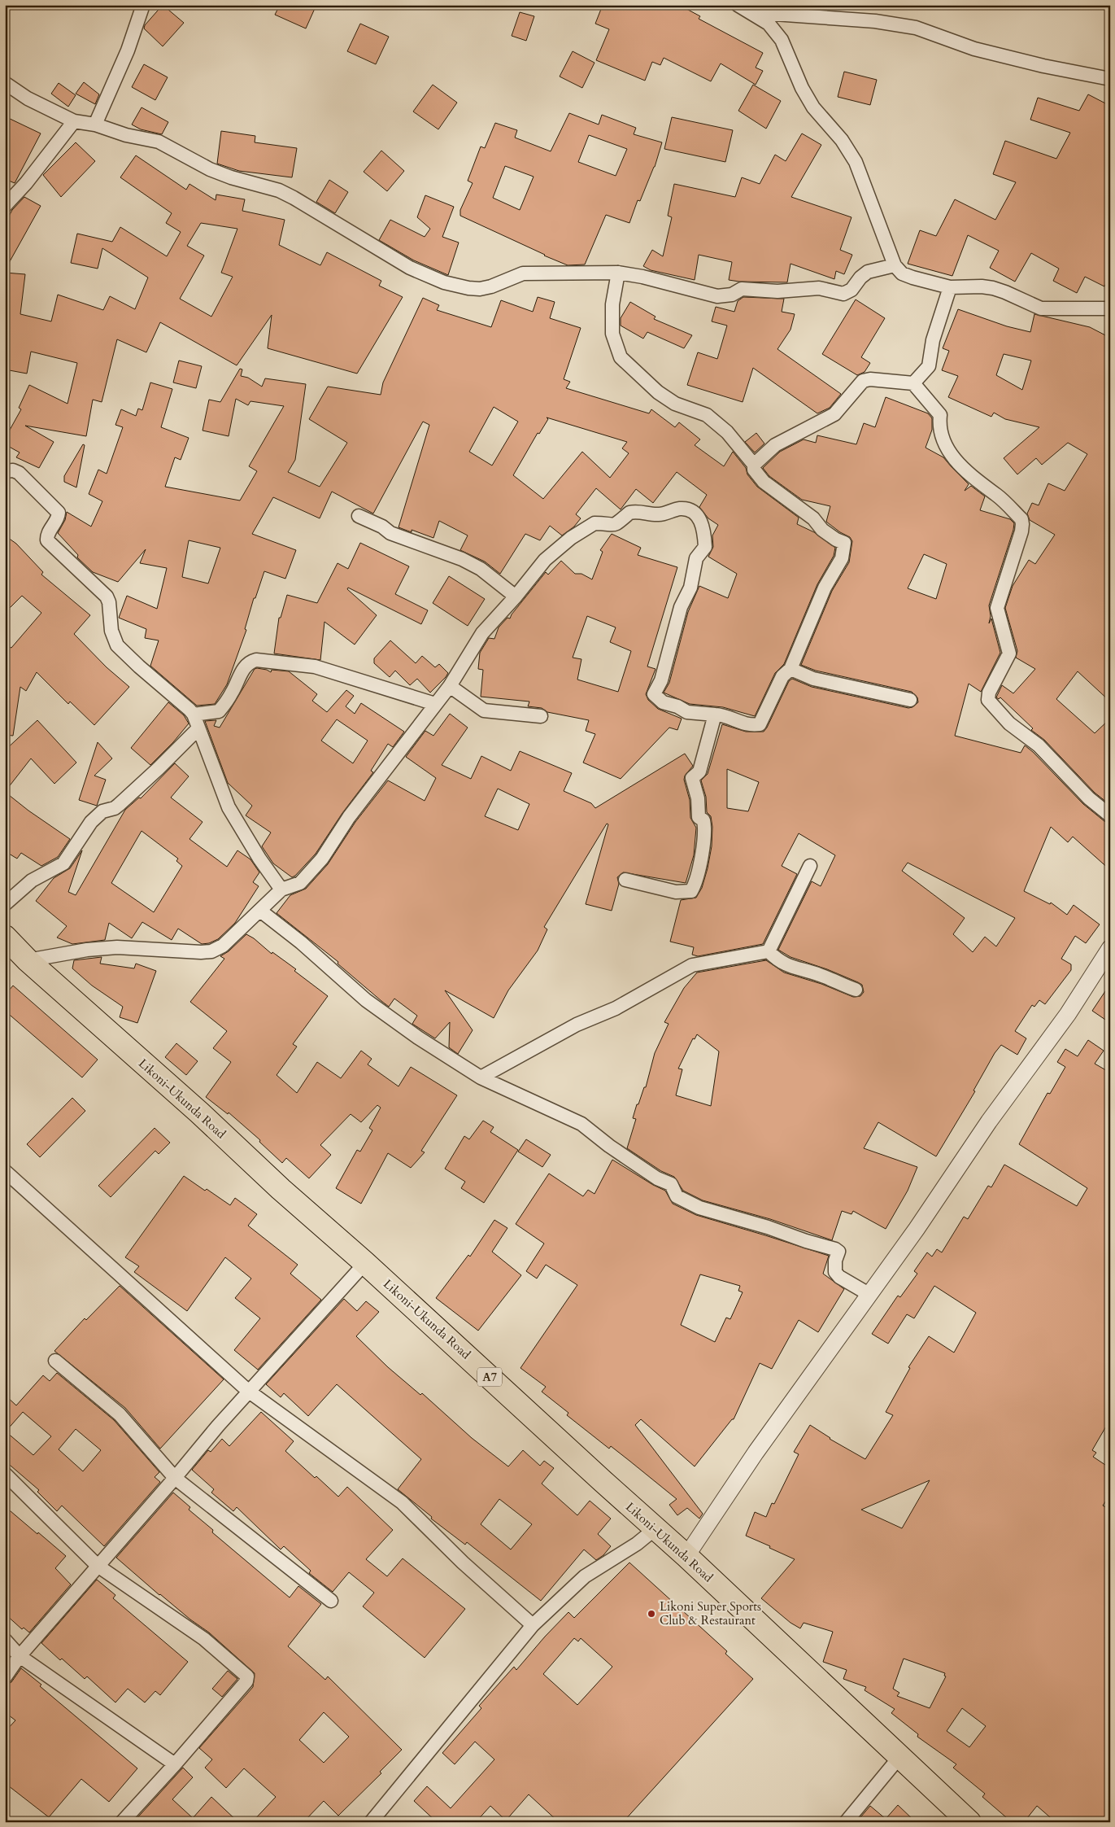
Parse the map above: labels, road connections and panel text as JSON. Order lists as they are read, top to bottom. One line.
{"streets":{"highway":["Likoni-Ukunda Road","A7"]},"places":["Likoni Super Sports Club & Restaurant"]}
